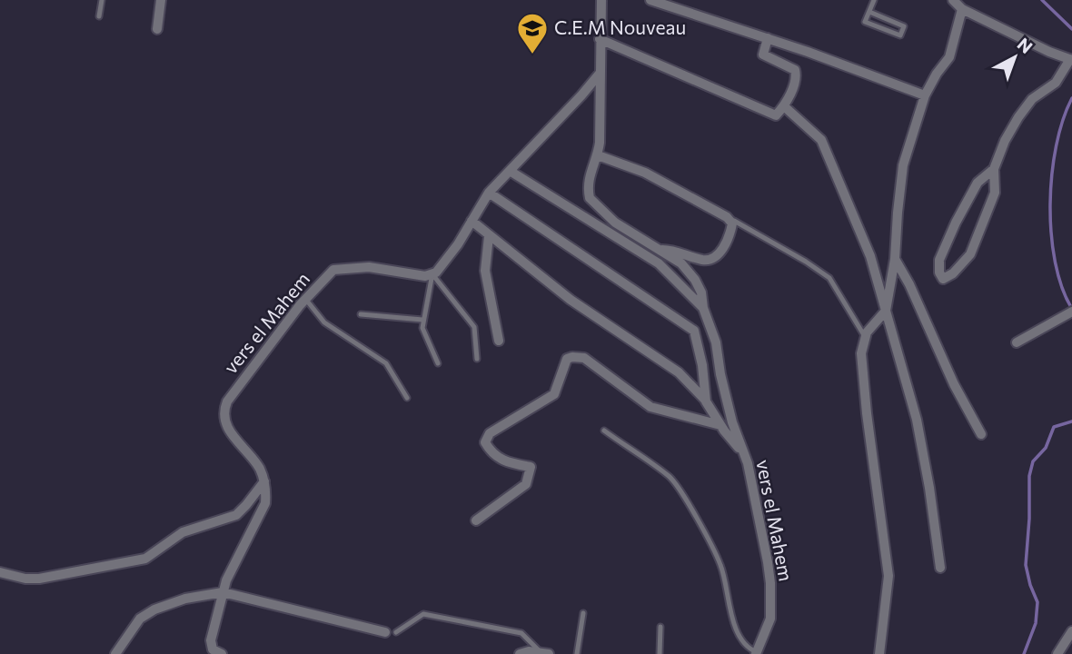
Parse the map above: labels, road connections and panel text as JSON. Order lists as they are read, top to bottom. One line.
{"streets":{"street":["vers el Mahem"]},"places":{"school or university":["C.E.M Nouveau"]},"north":"top right"}
